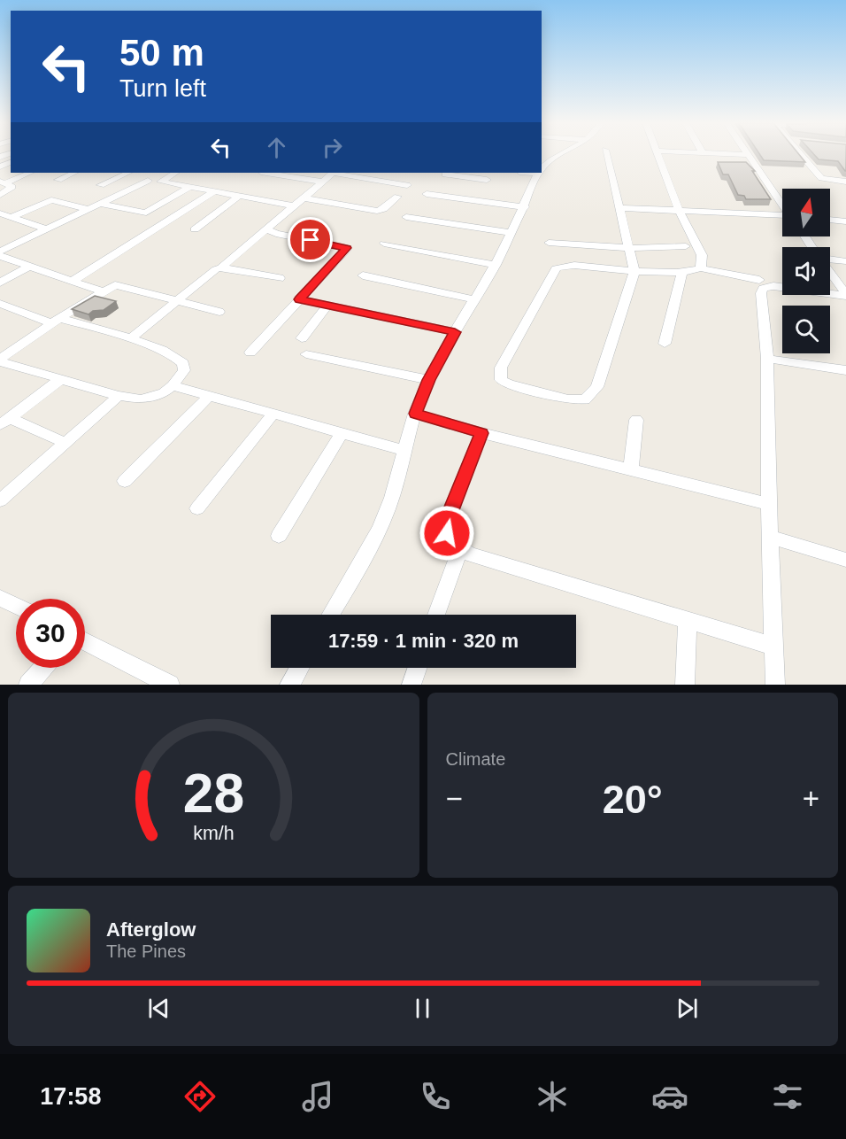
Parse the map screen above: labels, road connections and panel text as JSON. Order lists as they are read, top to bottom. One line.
{"north":"top","page":{"turn":["50 m","Turn left"],"limit":"30","trip":"17:59 · 1 min · 320 m","tile":"Climate","heat":["−","20°","+"],"song":["Afterglow","The Pines"],"tabs":"17:58","gauge":["28","km/h"]}}
